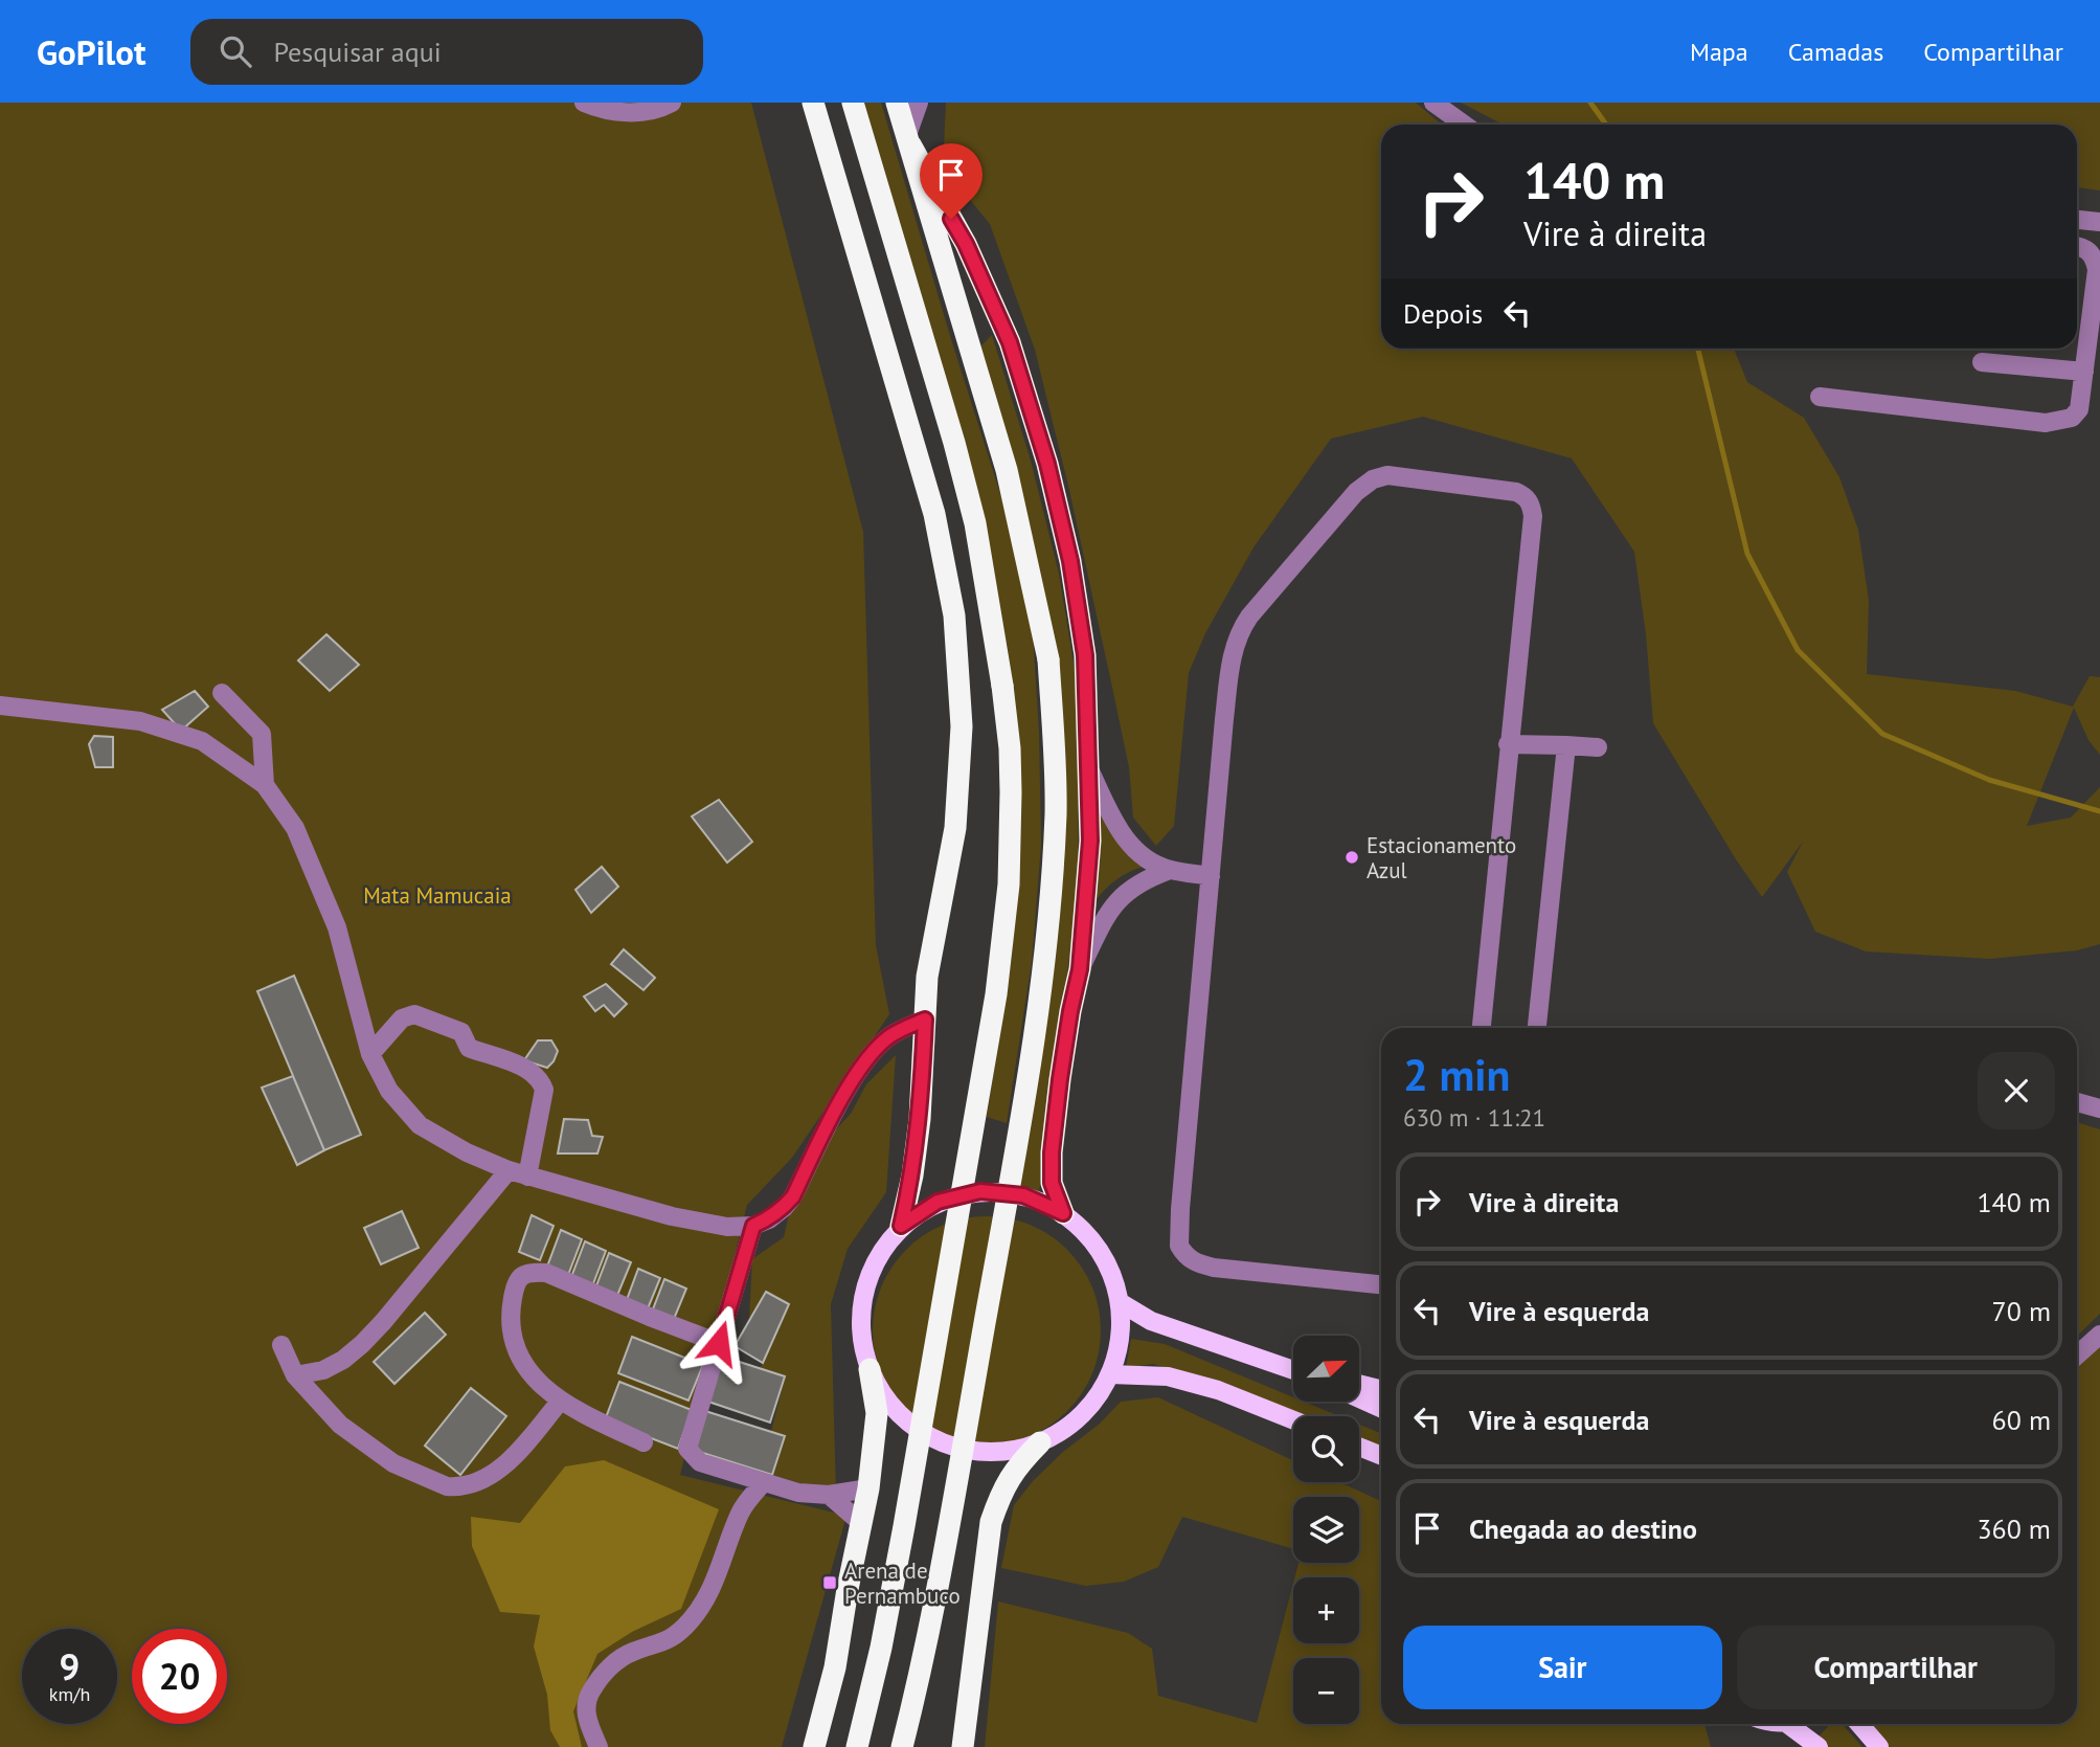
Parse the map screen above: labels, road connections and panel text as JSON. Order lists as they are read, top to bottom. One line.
{"parks":["Mata Mamucaia"],"places":{"other":["Estacionamento Azul"],"transit":["Arena de Pernambuco"]},"north":"top right","page":{"header":"GoPilot","search":"Pesquisar aqui","nav":["Mapa","Camadas","Compartilhar"],"turn":["140 m","Vire à direita"],"then":"Depois","heading":["2 min","630 m · 11:21"],"list":[{"name":"Vire à direita","value":"140 m"},{"name":"Vire à esquerda","value":"70 m"},{"name":"Vire à esquerda","value":"60 m"},{"name":"Chegada ao destino","value":"360 m"}],"map_buttons":["+","−"],"buttons":["Sair","Compartilhar"],"speed":"9 km/h","limit":"20"}}
